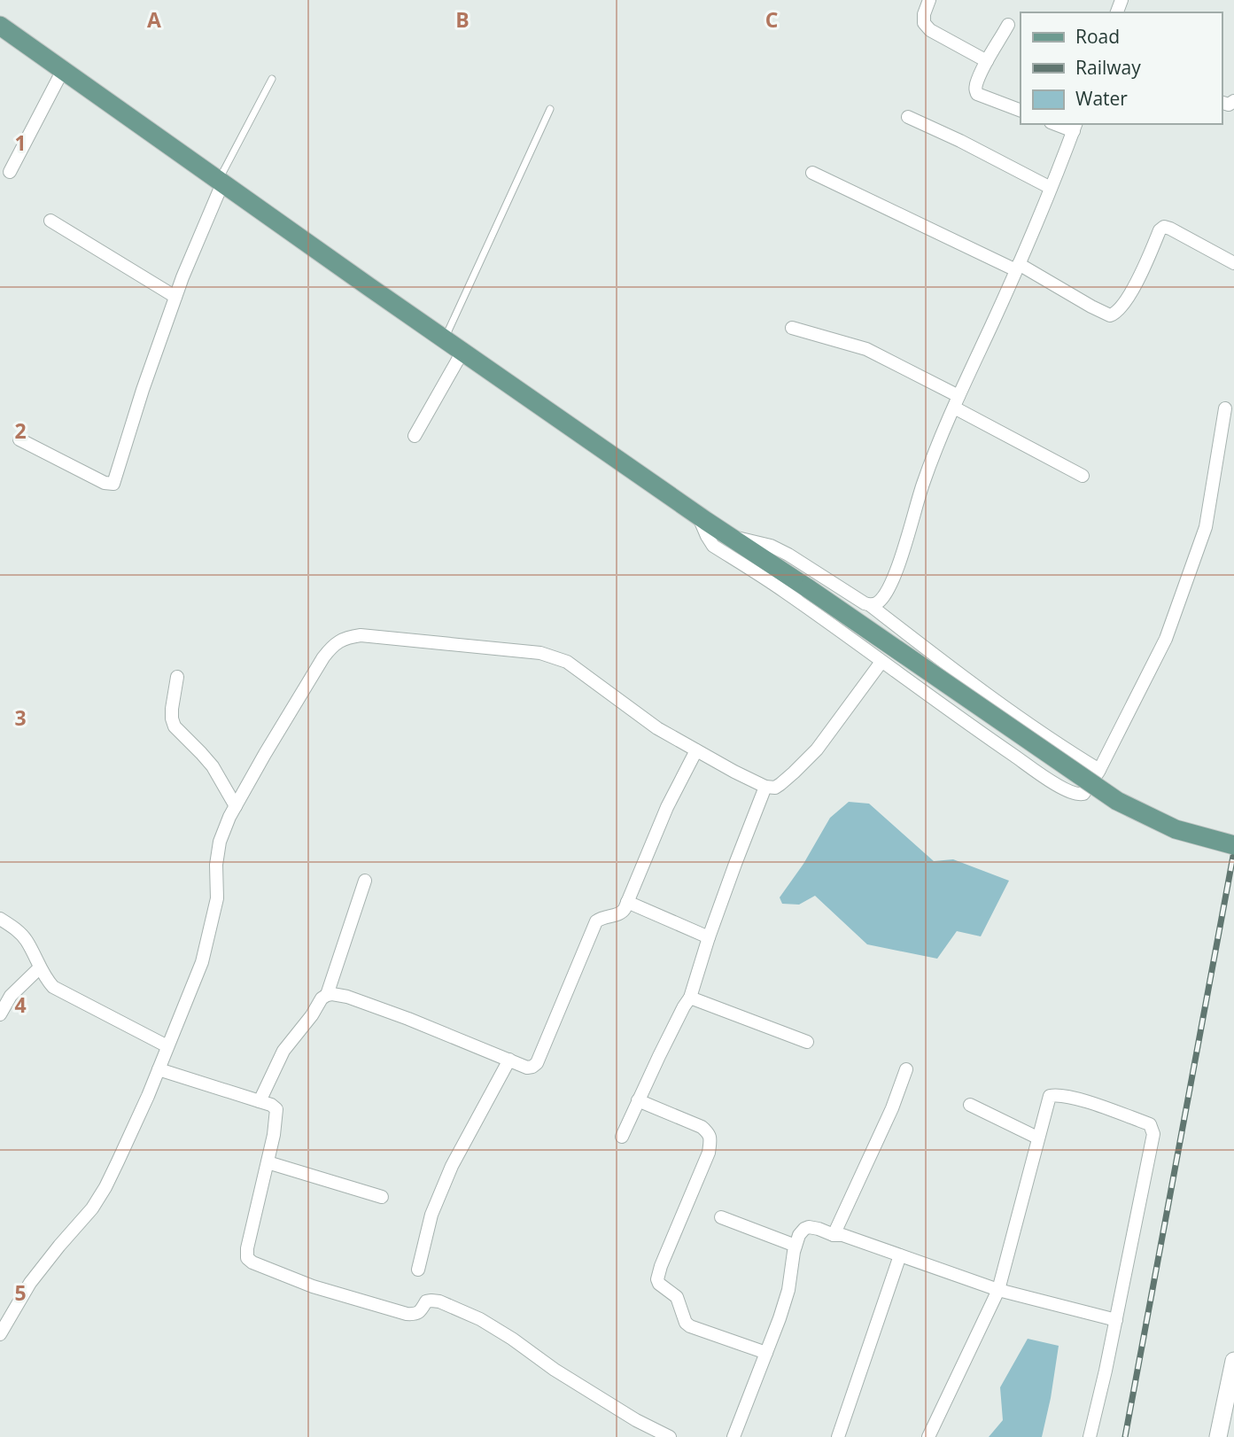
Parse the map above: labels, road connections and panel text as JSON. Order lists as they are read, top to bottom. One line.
{"legend":["Road","Railway","Water"],"grid":{"columns":["A","B","C"],"rows":["1","2","3","4","5"]}}
